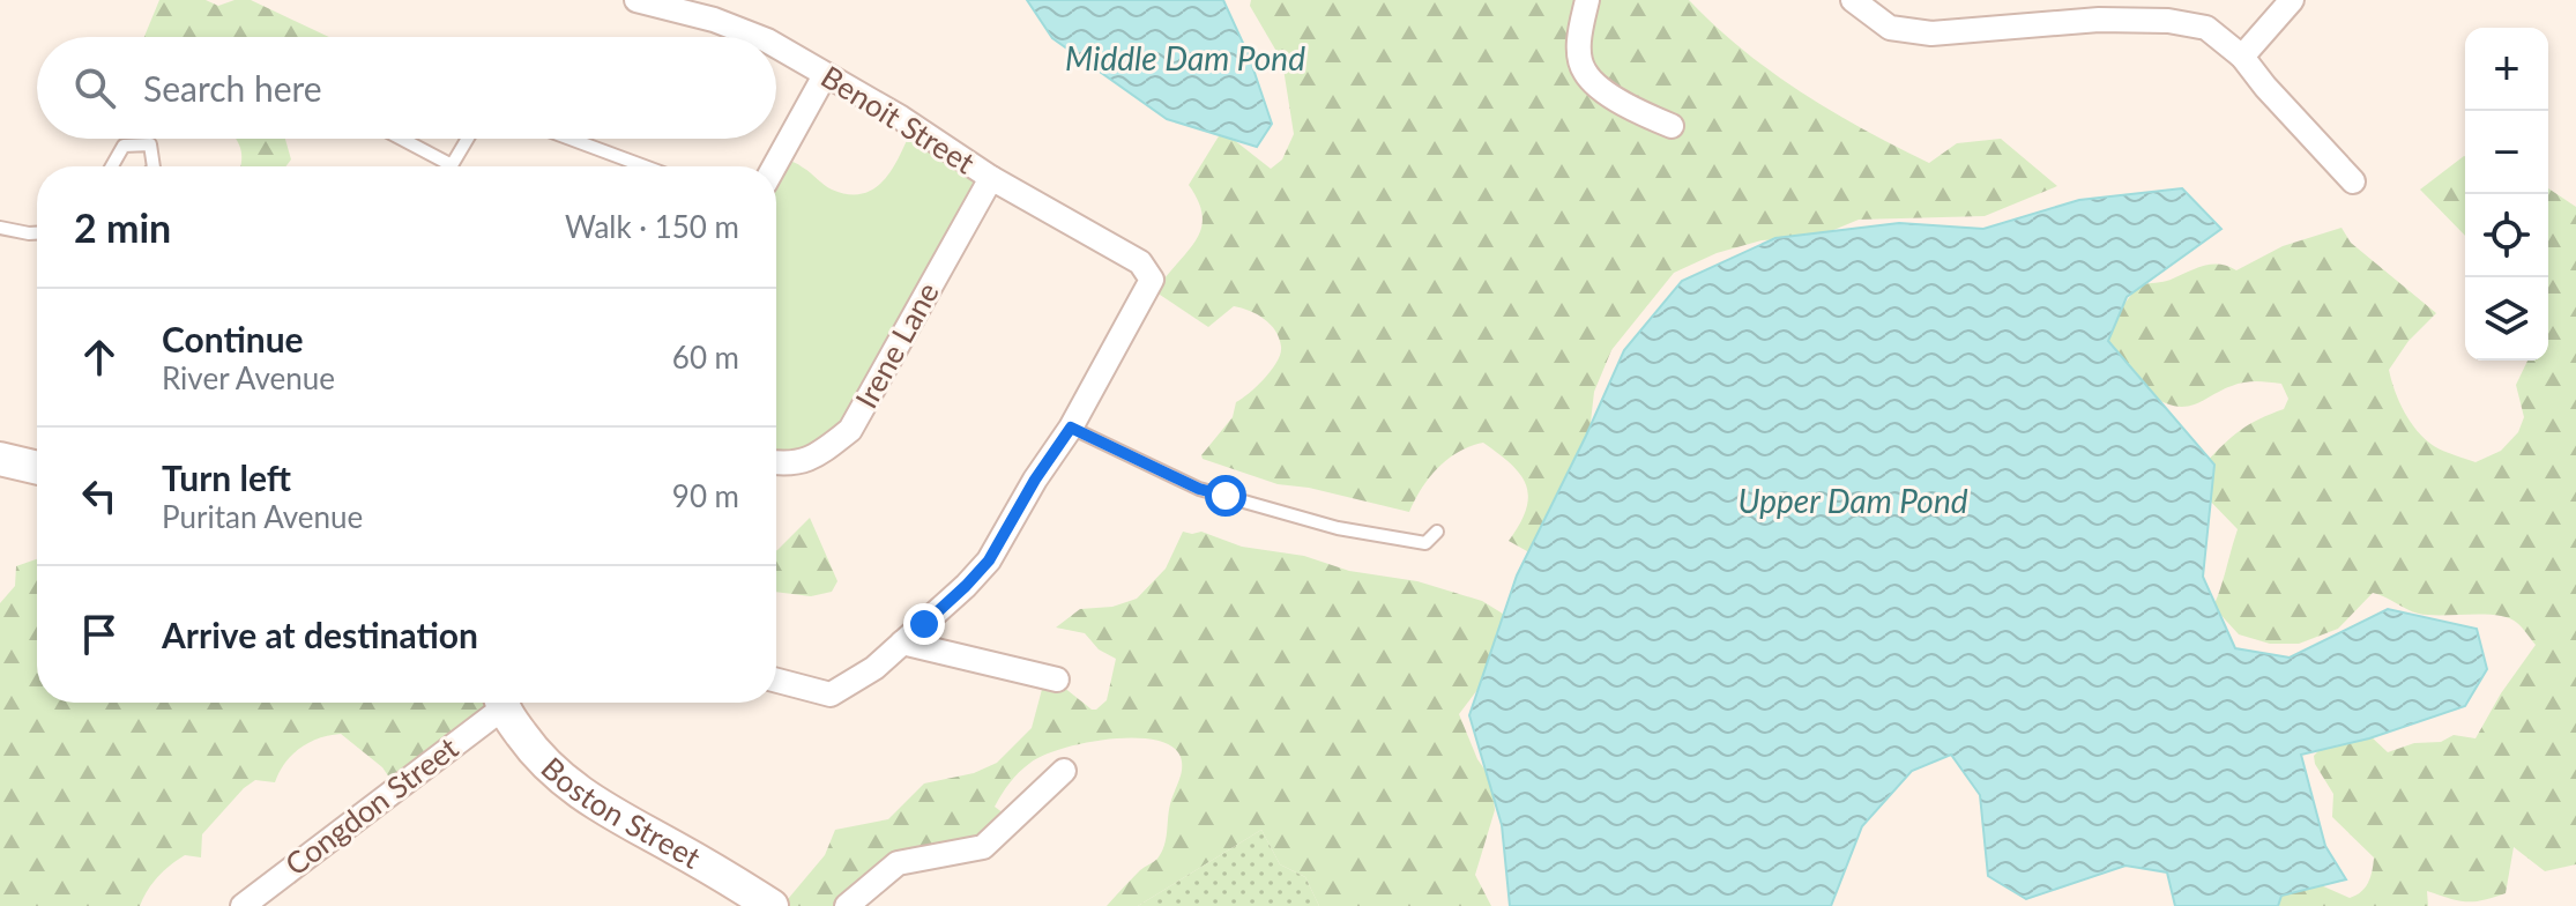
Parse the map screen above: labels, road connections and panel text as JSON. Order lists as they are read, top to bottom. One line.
{"streets":{"street":["Benoit Street","Irene Lane","Congdon Street","Boston Street"]},"crossings":[["Benoit Street","Irene Lane"]],"water":["Middle Dam Pond","Upper Dam Pond"],"page":{"map_buttons":["+","−"],"search":"Search here","heading":["2 min","Walk · 150 m"],"list":[["Continue","River Avenue","60 m"],["Turn left","Puritan Avenue","90 m"],"Arrive at destination"]}}
